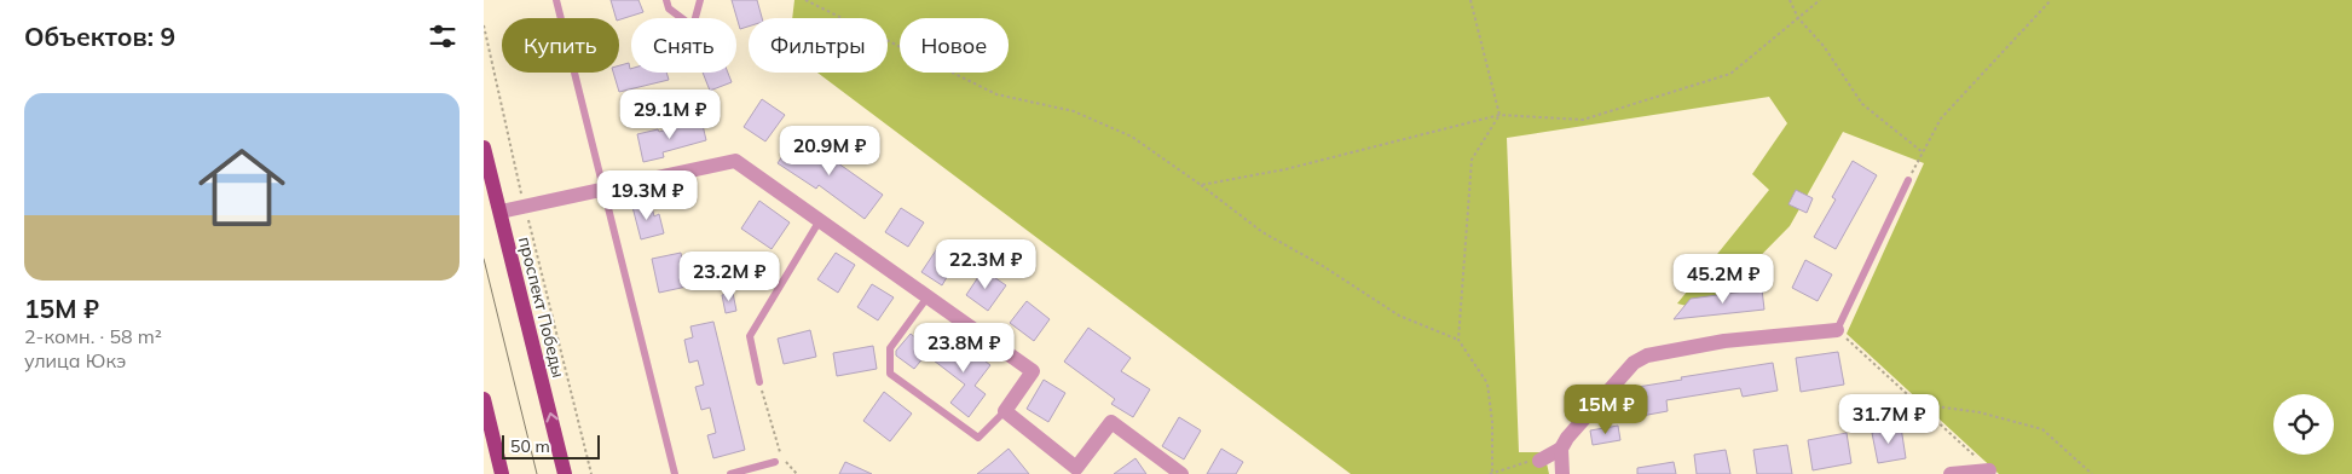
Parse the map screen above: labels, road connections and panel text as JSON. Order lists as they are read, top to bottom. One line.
{"streets":{"main road":["проспект Победы"]},"one_way":["проспект Победы"],"scale_bar":"50 m","page":{"heading":"Объектов: 9","chip":["Купить","Снять","Фильтры","Новое"],"list":[{"name":"15M ₽","note":"2-комн. · 58 m² · улица Юкэ"}],"price":["29.1M ₽","20.9M ₽","19.3M ₽","22.3M ₽","23.2M ₽","45.2M ₽","23.8M ₽","15M ₽","31.7M ₽"],"scale":"50 m"}}
